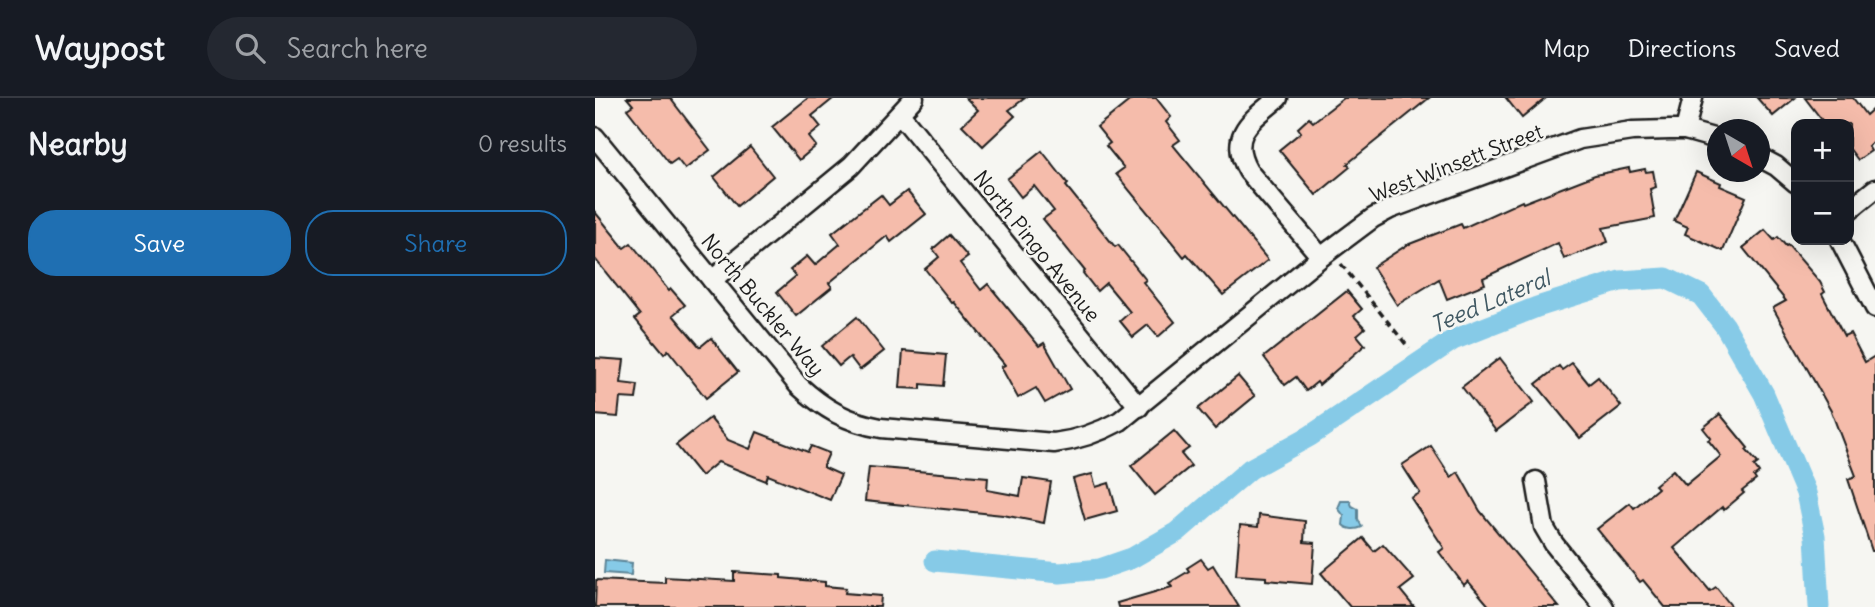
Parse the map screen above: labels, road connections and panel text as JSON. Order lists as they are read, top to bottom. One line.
{"streets":{"street":["West Winsett Street","North Pingo Avenue","North Buckler Way"]},"crossings":[["West Winsett Street","North Pingo Avenue"],["West Winsett Street","North Buckler Way"],["North Pingo Avenue","North Buckler Way"]],"water":["Teed Lateral"],"north":"bottom right","page":{"header":"Waypost","search":"Search here","nav":["Map","Directions","Saved"],"heading":["Nearby","0 results"],"map_buttons":["+","−"],"buttons":["Save","Share"]}}
